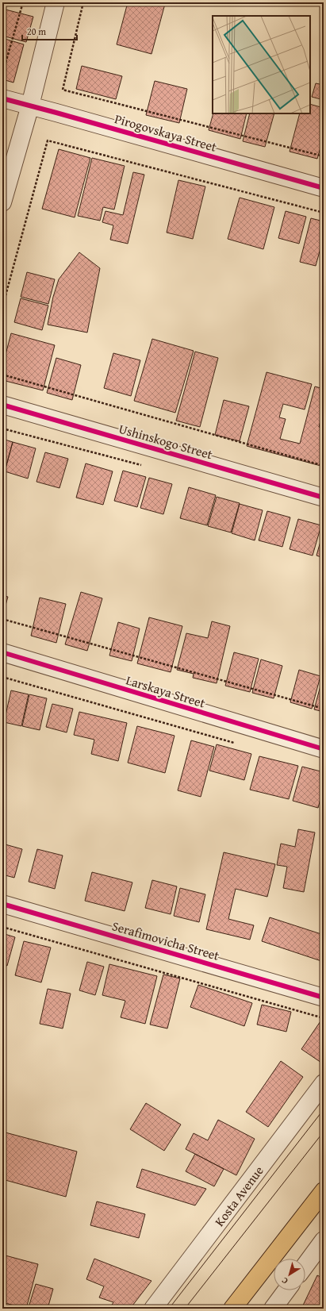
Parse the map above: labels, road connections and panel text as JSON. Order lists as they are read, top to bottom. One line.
{"streets":{"street":["Pirogovskaya Street","Ushinskogo Street","Larskaya Street","Serafimovicha Street","Kosta Avenue"]},"scale_bar":"20 m","north":"bottom left"}
